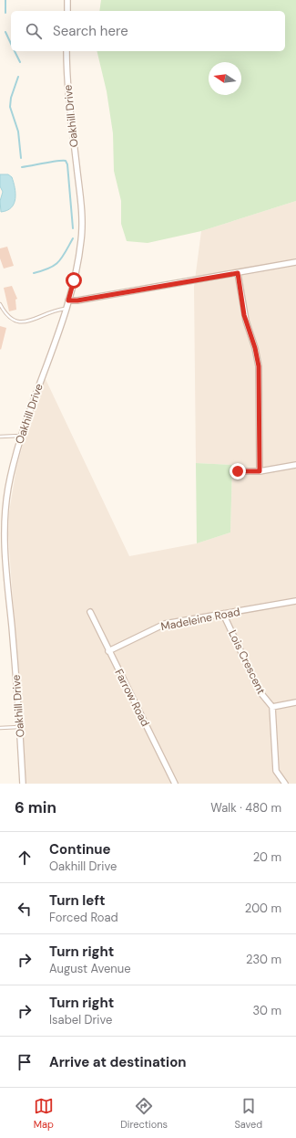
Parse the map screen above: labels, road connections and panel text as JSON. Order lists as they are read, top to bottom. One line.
{"streets":{"street":["Oakhill Drive","Madeleine Road","Lois Crescent","Farrow Road"]},"crossings":[["Madeleine Road","Lois Crescent"],["Madeleine Road","Farrow Road"]],"north":"left","page":{"search":"Search here","heading":["6 min","Walk · 480 m"],"list":[["Continue","Oakhill Drive","20 m"],["Turn left","Forced Road","200 m"],["Turn right","August Avenue","230 m"],["Turn right","Isabel Drive","30 m"],"Arrive at destination"],"nav":["Map","Directions","Saved"]}}
